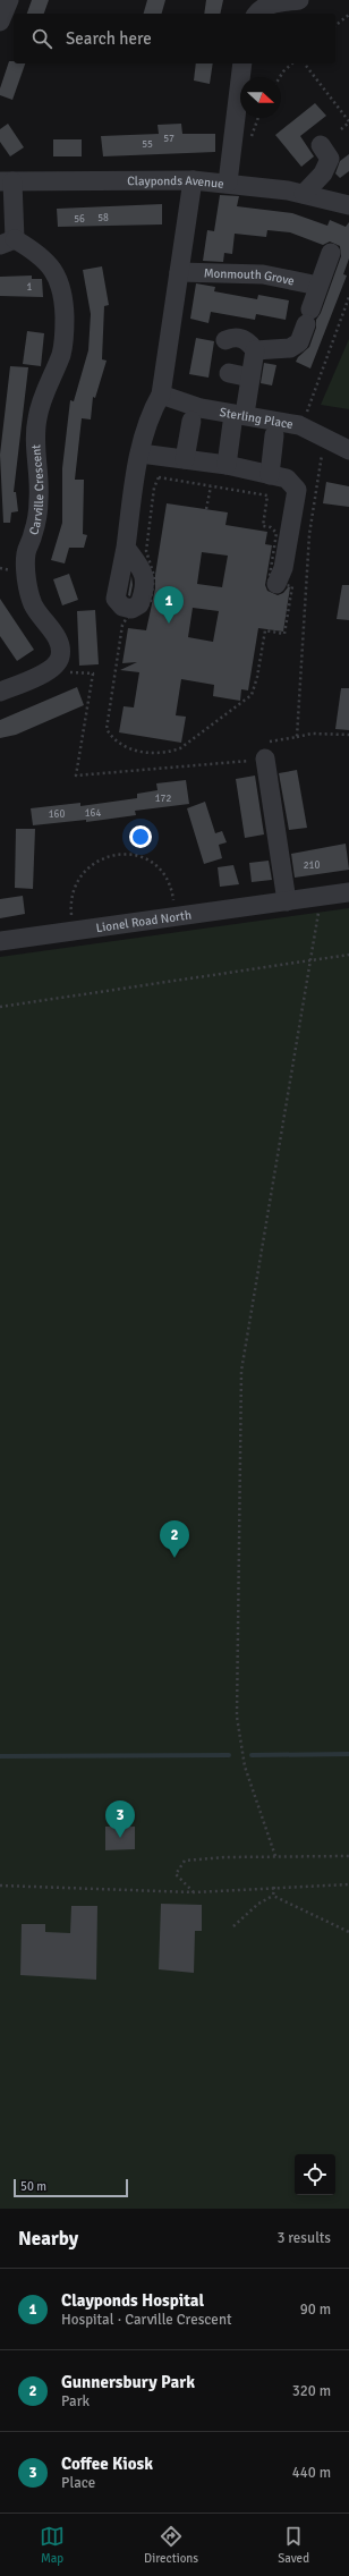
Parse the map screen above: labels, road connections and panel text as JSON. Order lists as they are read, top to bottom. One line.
{"streets":{"street":["Clayponds Avenue","Monmouth Grove","Sterling Place","Carville Crescent","Lionel Road North"]},"house_numbers":["57","55","58","56","1","172","164","160","210"],"scale_bar":"50 m","north":"right","page":{"search":"Search here","pins":["1","2","3"],"scale":"50 m","heading":["Nearby","3 results"],"list":[{"mark":"1","name":"Clayponds Hospital","note":"Hospital · Carville Crescent","value":"90 m"},{"mark":"2","name":"Gunnersbury Park","note":"Park","value":"320 m"},{"mark":"3","name":"Coffee Kiosk","note":"Place","value":"440 m"}],"nav":["Map","Directions","Saved"]}}
